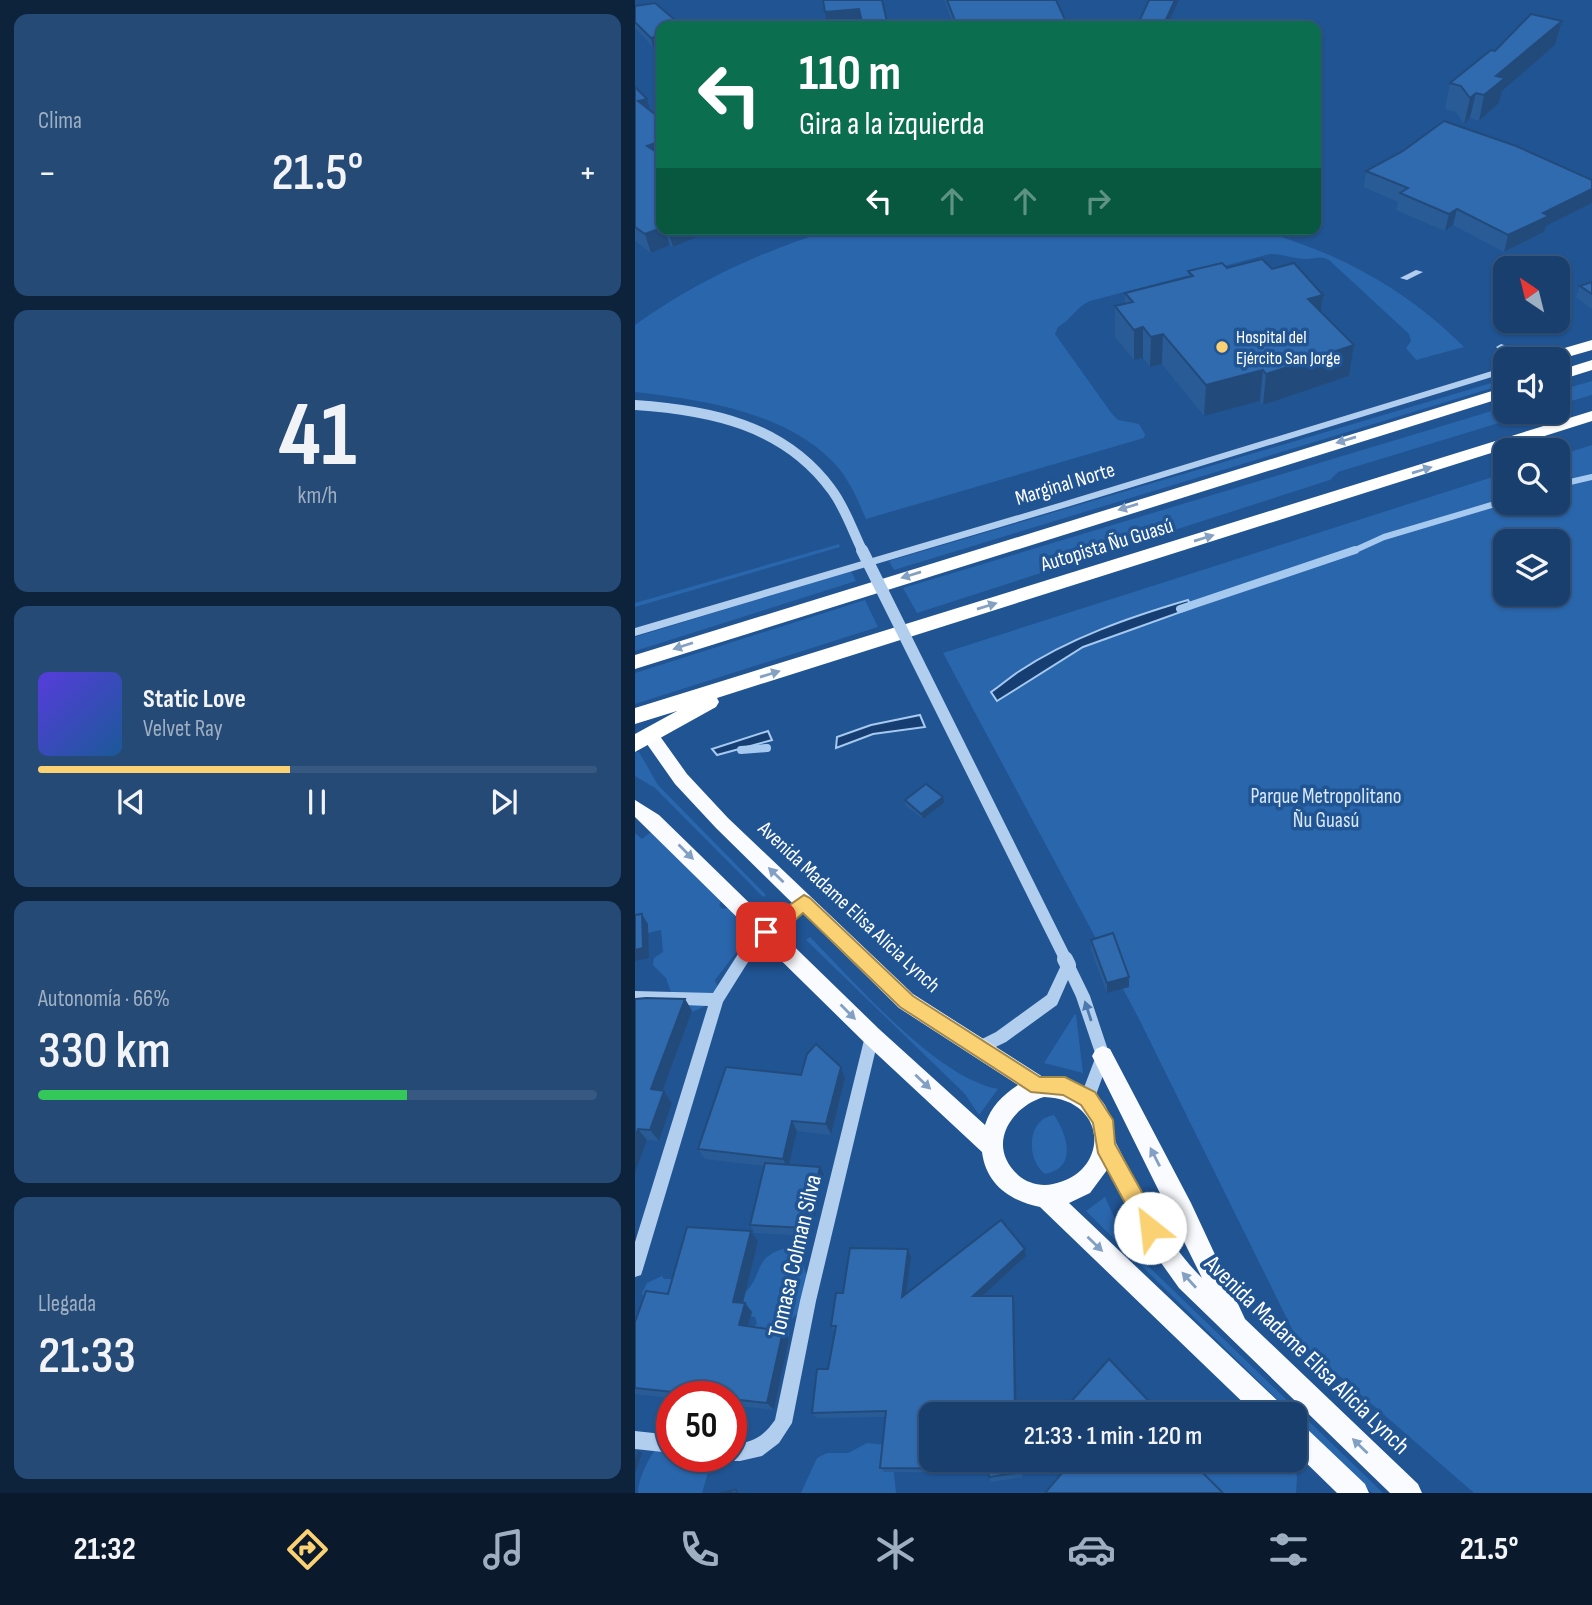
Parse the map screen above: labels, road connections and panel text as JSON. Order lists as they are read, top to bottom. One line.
{"streets":{"highway":["Autopista Ñu Guasú"],"main road":["Avenida Madame Elisa Alicia Lynch"],"street":["Marginal Norte","Tomasa Colman Silva"]},"parks":["Parque Metropolitano Ñu Guasú"],"places":["Hospital del Ejército San Jorge"],"north":"top left","page":{"tile":["Clima",["41","km/h"],["Autonomía · 66%","330 km"],["Llegada","21:33"]],"turn":["110 m","Gira a la izquierda"],"heat":["−","21.5°","+"],"song":["Static Love","Velvet Ray"],"limit":"50","trip":"21:33 · 1 min · 120 m","tabs":["21:32","21.5°"]}}
